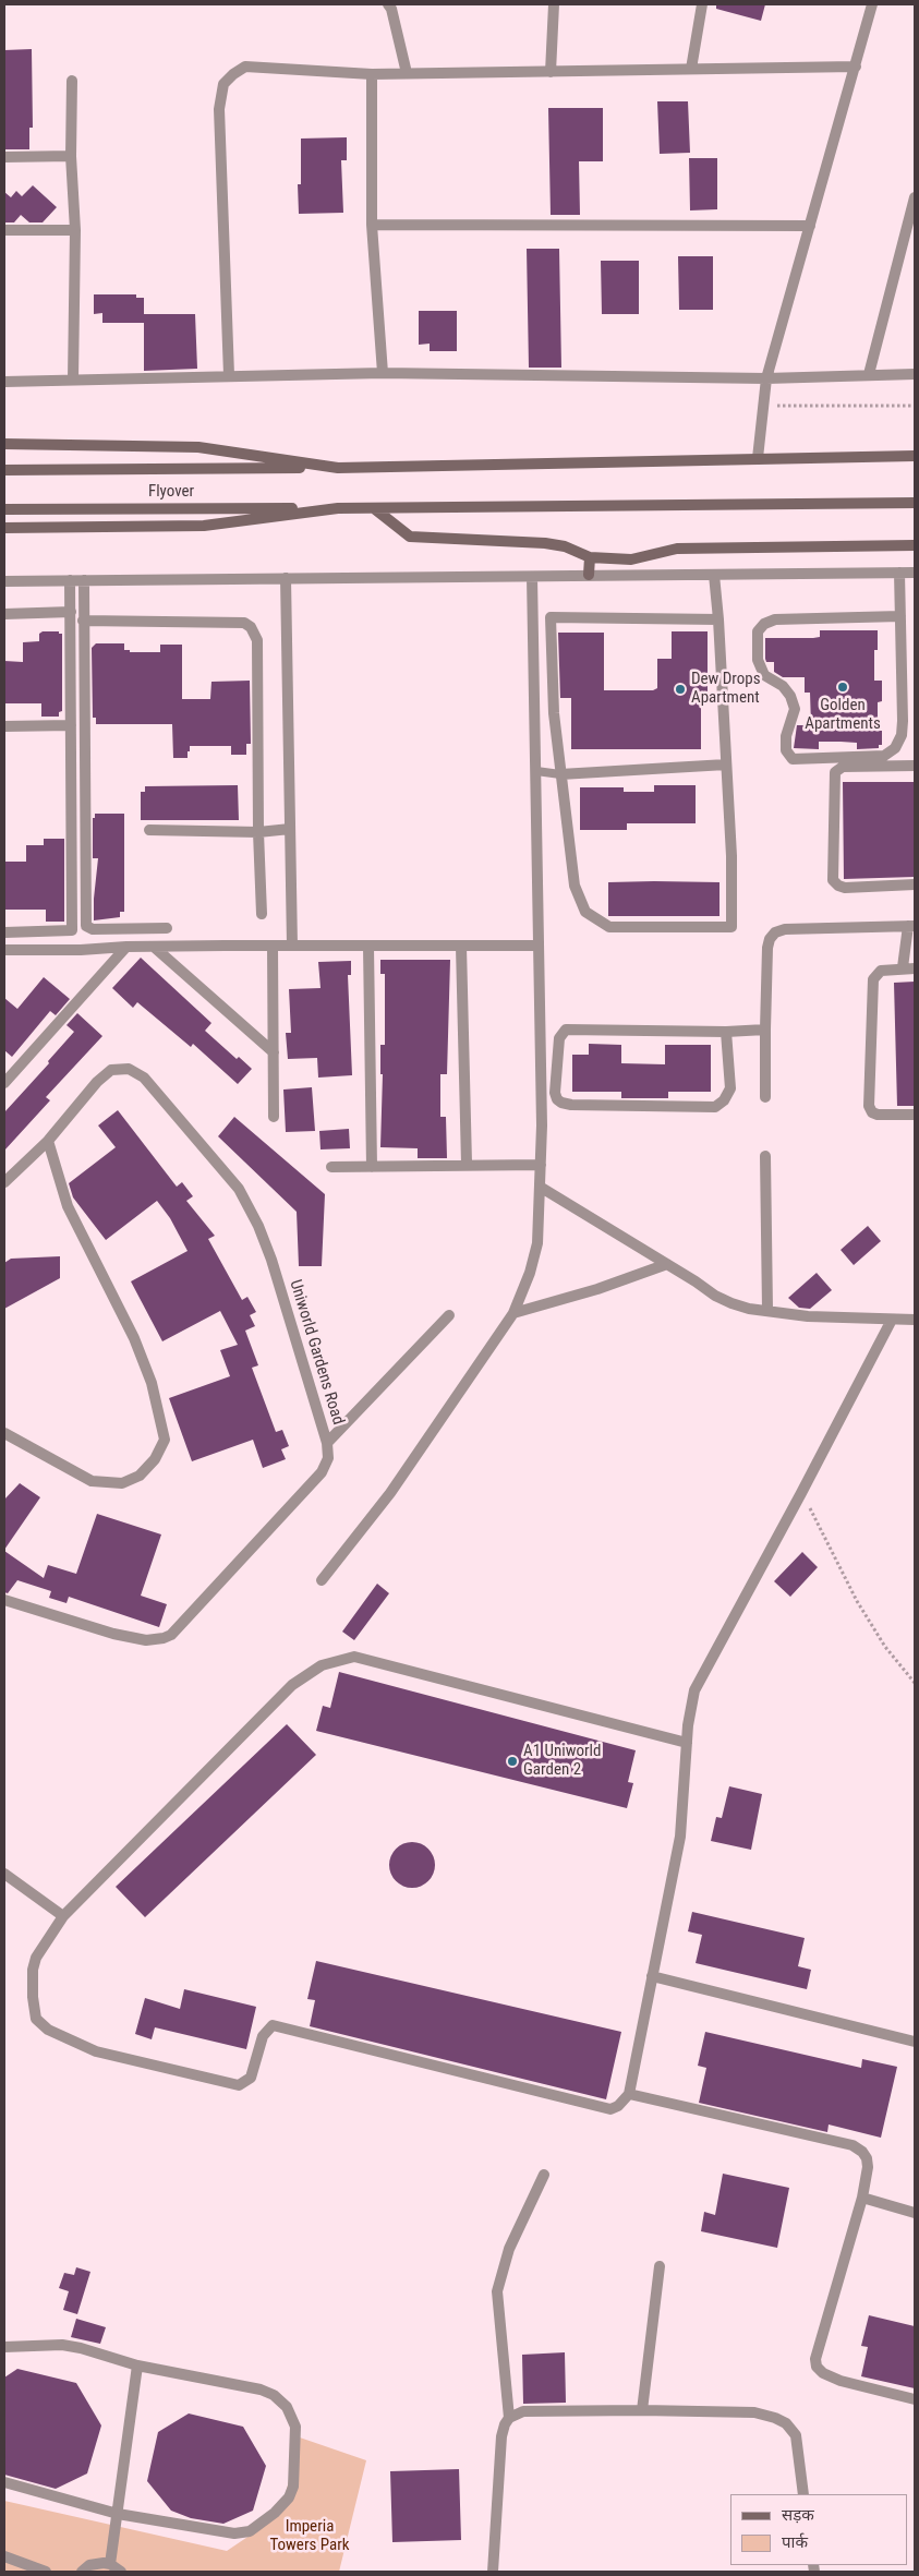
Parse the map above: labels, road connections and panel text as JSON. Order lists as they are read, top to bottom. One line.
{"streets":{"main road":["Flyover"],"street":["Uniworld Gardens Road"]},"parks":["Imperia Towers Park"],"places":["Golden Apartments","Dew Drops Apartment","A1 Uniworld Garden 2"],"legend":["सड़क","पार्क"]}
